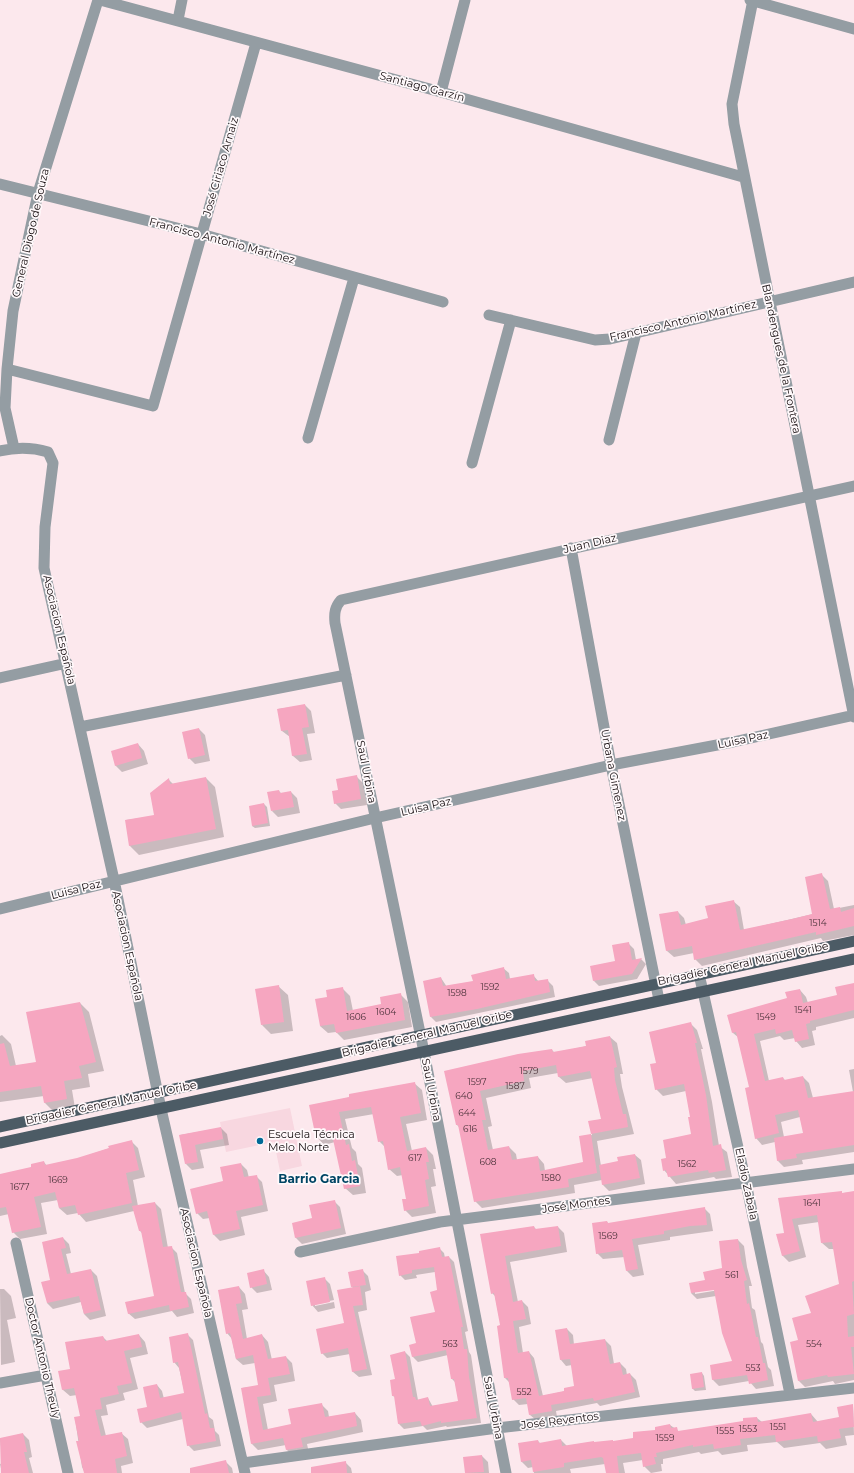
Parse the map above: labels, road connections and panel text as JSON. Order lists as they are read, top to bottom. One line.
{"streets":{"main road":["Brigadier General Manuel Oribe"],"street":["Santiago Garzín","José Ciriaco Arnaiz","General Diogo de Souza","Francisco Antonio Martínez","Blandengues de la Frontera","Juan Diaz","Asociacion Española","Luisa Paz","Saul Urbina","Urbana Gimenez","Eladio Zabala","José Montes","Doctor Antonio Theuly","José Reventos"]},"crossings":[["Santiago Garzín","José Ciriaco Arnaiz"],["Santiago Garzín","General Diogo de Souza"],["Santiago Garzín","Blandengues de la Frontera"],["José Ciriaco Arnaiz","General Diogo de Souza"],["José Ciriaco Arnaiz","Francisco Antonio Martínez"],["General Diogo de Souza","Francisco Antonio Martínez"],["General Diogo de Souza","Asociacion Española"],["Francisco Antonio Martínez","Blandengues de la Frontera"],["Blandengues de la Frontera","Juan Diaz"],["Blandengues de la Frontera","Luisa Paz"],["Juan Diaz","Saul Urbina"],["Juan Diaz","Urbana Gimenez"],["Asociacion Española","Luisa Paz"],["Asociacion Española","Brigadier General Manuel Oribe"],["Asociacion Española","José Reventos"],["Luisa Paz","Saul Urbina"],["Luisa Paz","Urbana Gimenez"],["Saul Urbina","Brigadier General Manuel Oribe"],["Saul Urbina","José Montes"],["Saul Urbina","José Reventos"],["Urbana Gimenez","Brigadier General Manuel Oribe"],["Brigadier General Manuel Oribe","Eladio Zabala"],["Eladio Zabala","José Montes"],["Eladio Zabala","José Reventos"]],"districts":["Barrio Garcia"],"places":["Escuela Técnica Melo Norte"],"house_numbers":["1514","1592","1598","1541","1604","1606","1549","1579","1597","1587","640","644","616","617","608","1562","1580","1669","1677","1641","1569","561","563","554","553","552","1551","1553","1555","1559"]}
